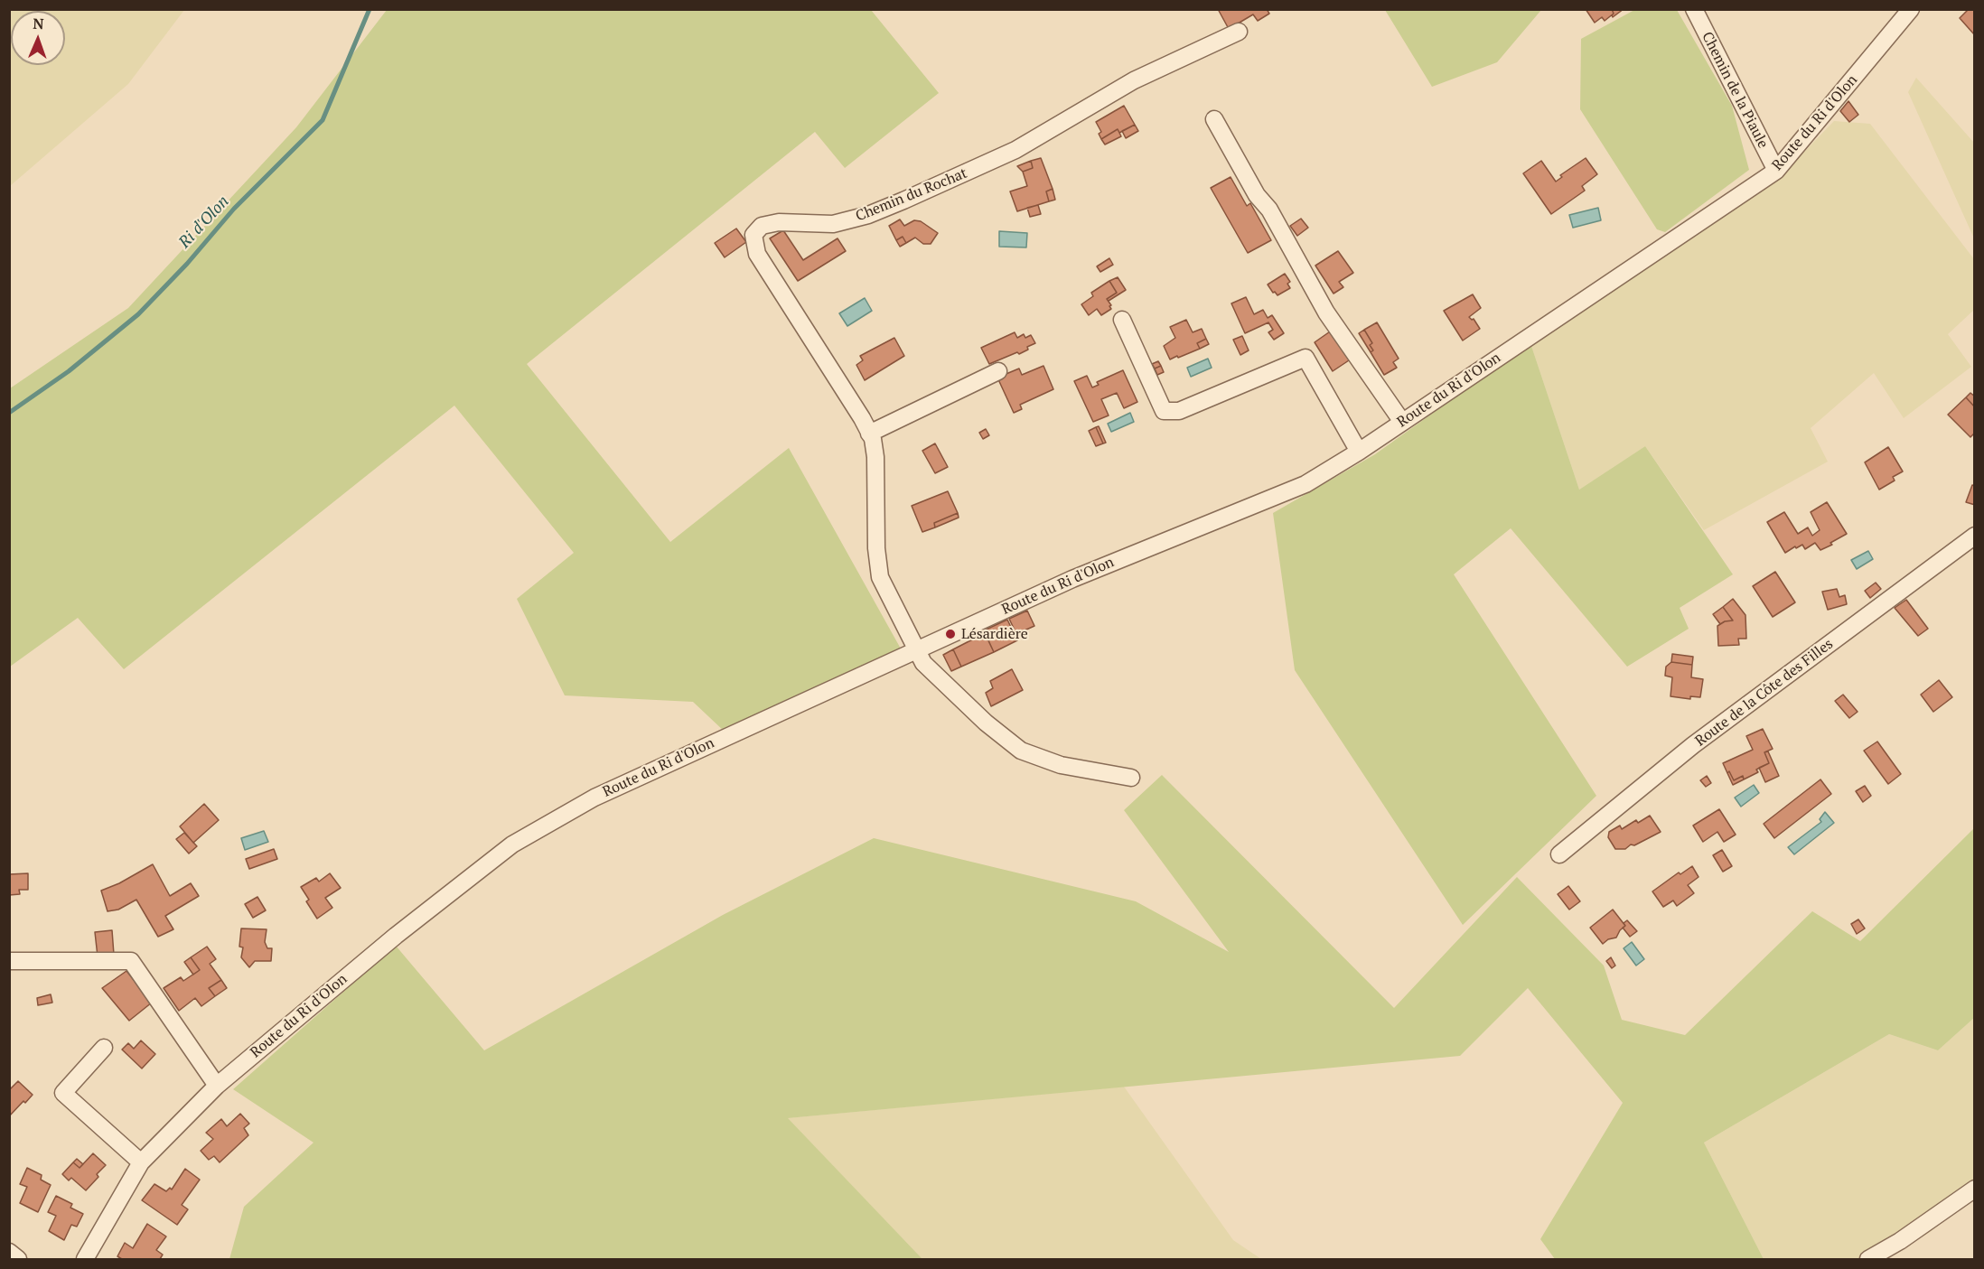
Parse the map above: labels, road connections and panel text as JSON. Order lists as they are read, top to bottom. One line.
{"streets":{"street":["Chemin de la Piaule","Route du Ri d'Olon","Chemin du Rochat","Route de la Côte des Filles"]},"crossings":[["Chemin de la Piaule","Route du Ri d'Olon"],["Route du Ri d'Olon","Chemin du Rochat"]],"water":["Ri d'Olon"],"places":["Lésardière"],"north":"top"}
